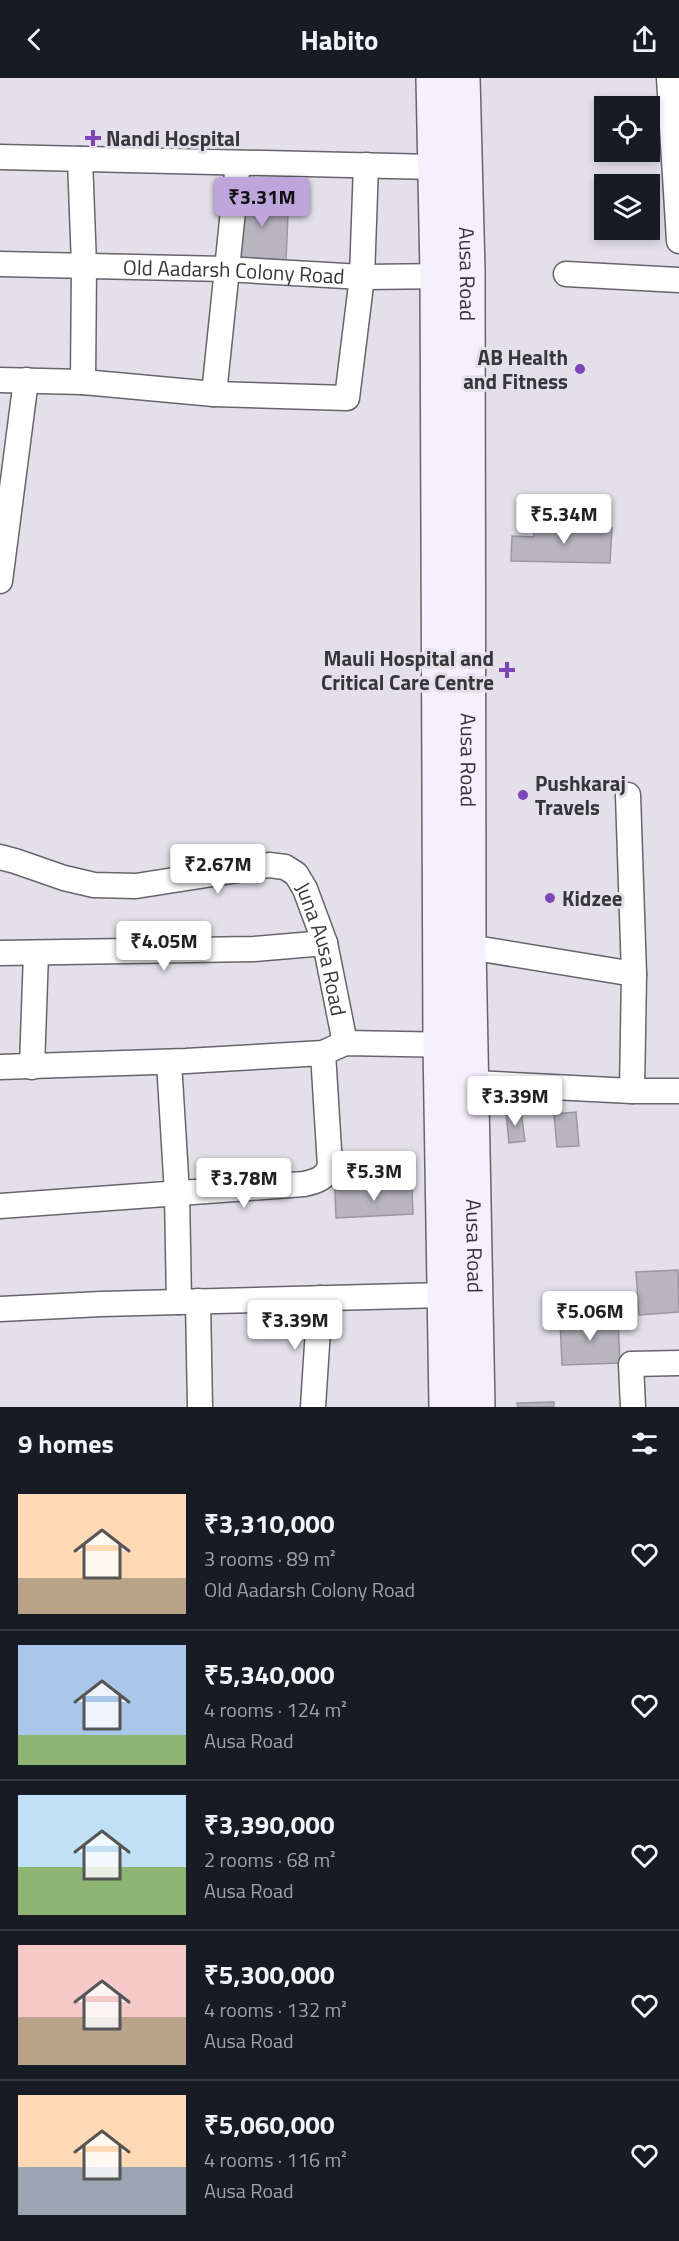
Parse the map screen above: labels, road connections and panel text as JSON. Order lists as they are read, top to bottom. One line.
{"streets":{"main road":["Ausa Road"],"street":["Old Aadarsh Colony Road","Juna Ausa Road"]},"crossings":[["Old Aadarsh Colony Road","Ausa Road"]],"places":{"health":["Nandi Hospital","Mauli Hospital and Critical Care Centre"],"other":["AB Health and Fitness","Pushkaraj Travels","Kidzee"]},"page":{"header":"Habito","price":["₹3.31M","₹5.34M","₹2.67M","₹4.05M","₹3.39M","₹5.3M","₹3.78M","₹5.06M","₹3.39M"],"heading":"9 homes","list":[{"name":"₹3,310,000","note":"3 rooms · 89 m² · Old Aadarsh Colony Road"},{"name":"₹5,340,000","note":"4 rooms · 124 m² · Ausa Road"},{"name":"₹3,390,000","note":"2 rooms · 68 m² · Ausa Road"},{"name":"₹5,300,000","note":"4 rooms · 132 m² · Ausa Road"},{"name":"₹5,060,000","note":"4 rooms · 116 m² · Ausa Road"}]}}
